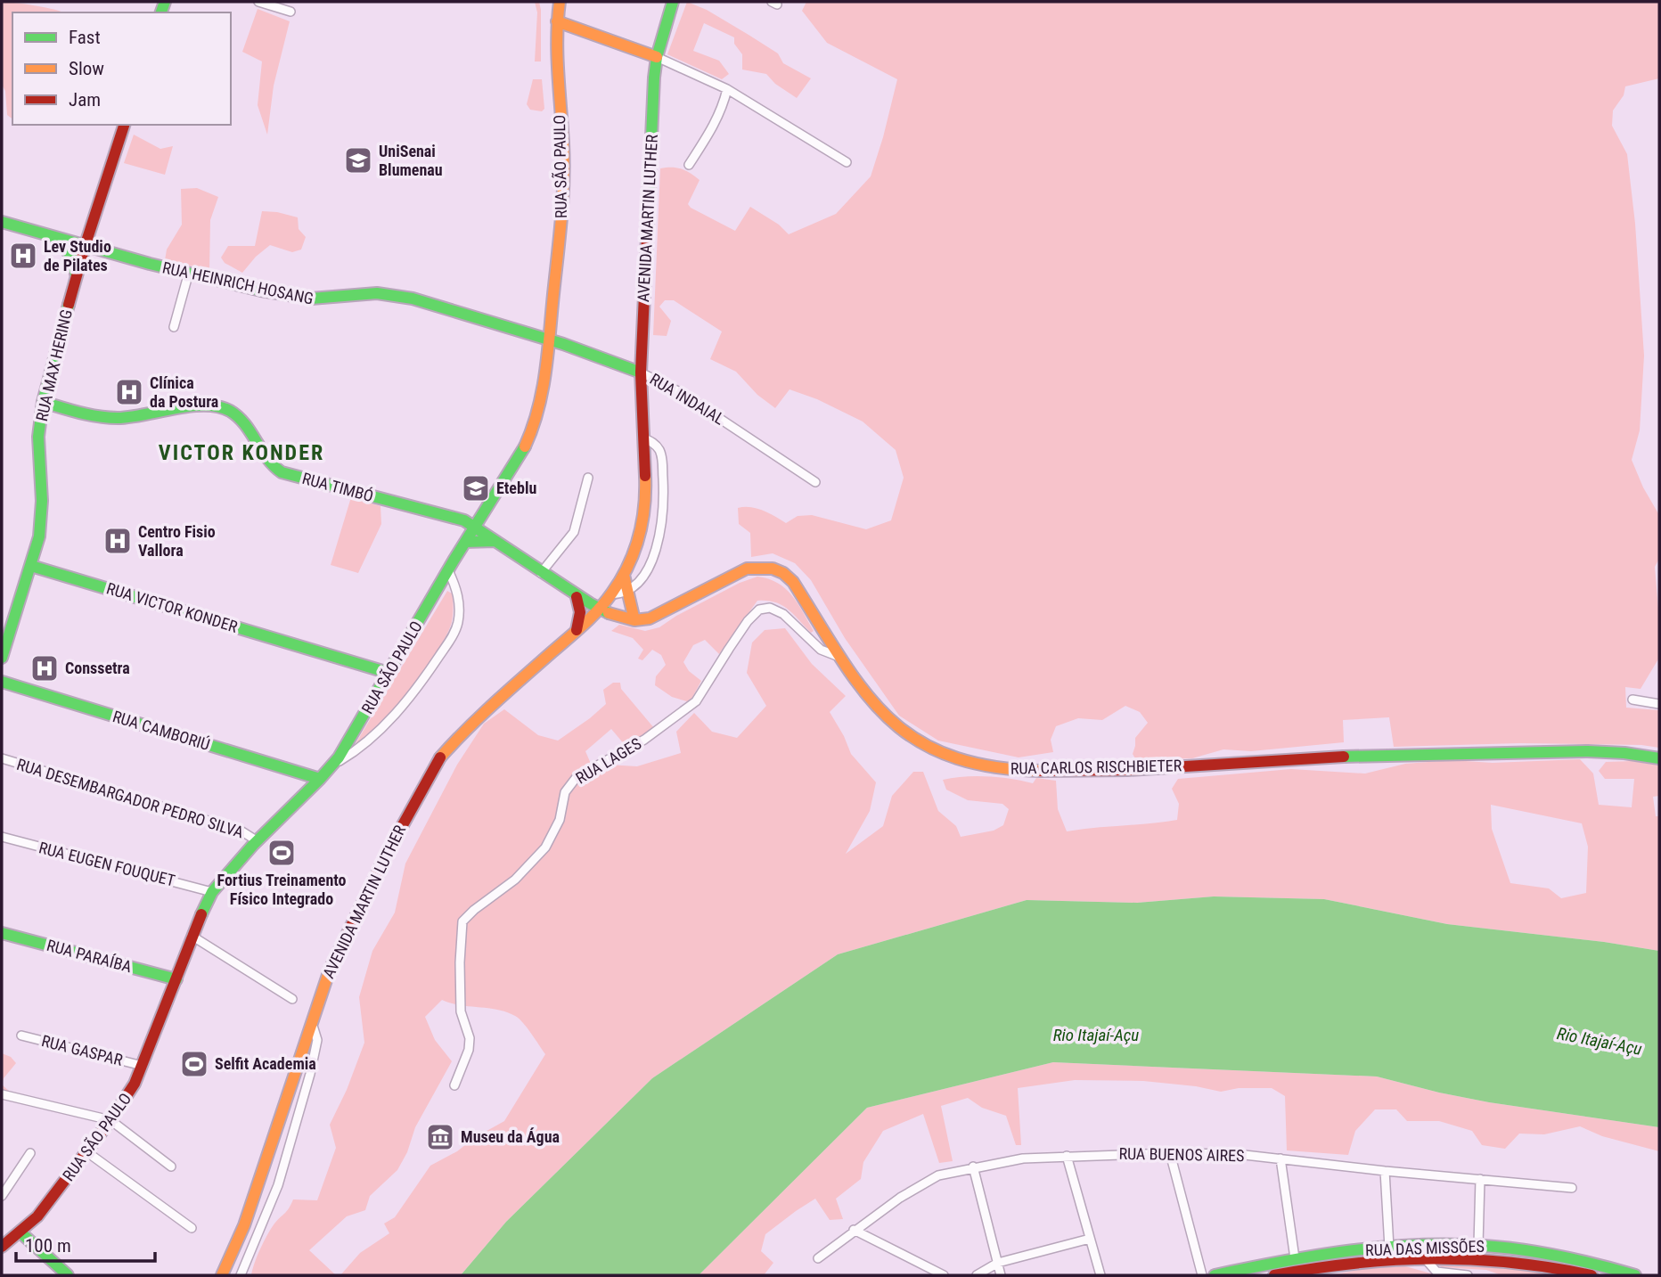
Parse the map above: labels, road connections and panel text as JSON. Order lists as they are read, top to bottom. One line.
{"streets":{"main road":["RUA SÃO PAULO","AVENIDA MARTIN LUTHER","RUA HEINRICH HOSANG","RUA MAX HERING","RUA INDAIAL","RUA TIMBÓ","RUA VICTOR KONDER","RUA CAMBORIÚ","RUA CARLOS RISCHBIETER","RUA PARAÍBA","RUA DAS MISSÕES"],"street":["RUA LAGES","RUA DESEMBARGADOR PEDRO SILVA","RUA EUGEN FOUQUET","RUA GASPAR","RUA BUENOS AIRES"]},"crossings":[["RUA SÃO PAULO","RUA HEINRICH HOSANG"],["RUA SÃO PAULO","RUA INDAIAL"],["RUA SÃO PAULO","RUA TIMBÓ"],["RUA SÃO PAULO","RUA VICTOR KONDER"],["RUA SÃO PAULO","RUA CAMBORIÚ"],["RUA SÃO PAULO","RUA DESEMBARGADOR PEDRO SILVA"],["RUA SÃO PAULO","RUA EUGEN FOUQUET"],["RUA SÃO PAULO","RUA PARAÍBA"],["RUA SÃO PAULO","RUA GASPAR"],["AVENIDA MARTIN LUTHER","RUA INDAIAL"],["RUA HEINRICH HOSANG","RUA MAX HERING"],["RUA HEINRICH HOSANG","RUA INDAIAL"],["RUA MAX HERING","RUA TIMBÓ"],["RUA MAX HERING","RUA VICTOR KONDER"],["RUA LAGES","RUA CARLOS RISCHBIETER"]],"districts":["VICTOR KONDER"],"water":["Rio Itajaí-Açu"],"places":{"school or university":["UniSenai Blumenau","Eteblu"],"hospital":["Lev Studio de Pilates","Clínica da Postura","Centro Fisio Vallora","Conssetra"],"sports":["Fortius Treinamento Físico Integrado","Selfit Academia"],"museum":["Museu da Água"]},"legend":["Fast","Slow","Jam"],"scale_bar":"100 m"}
